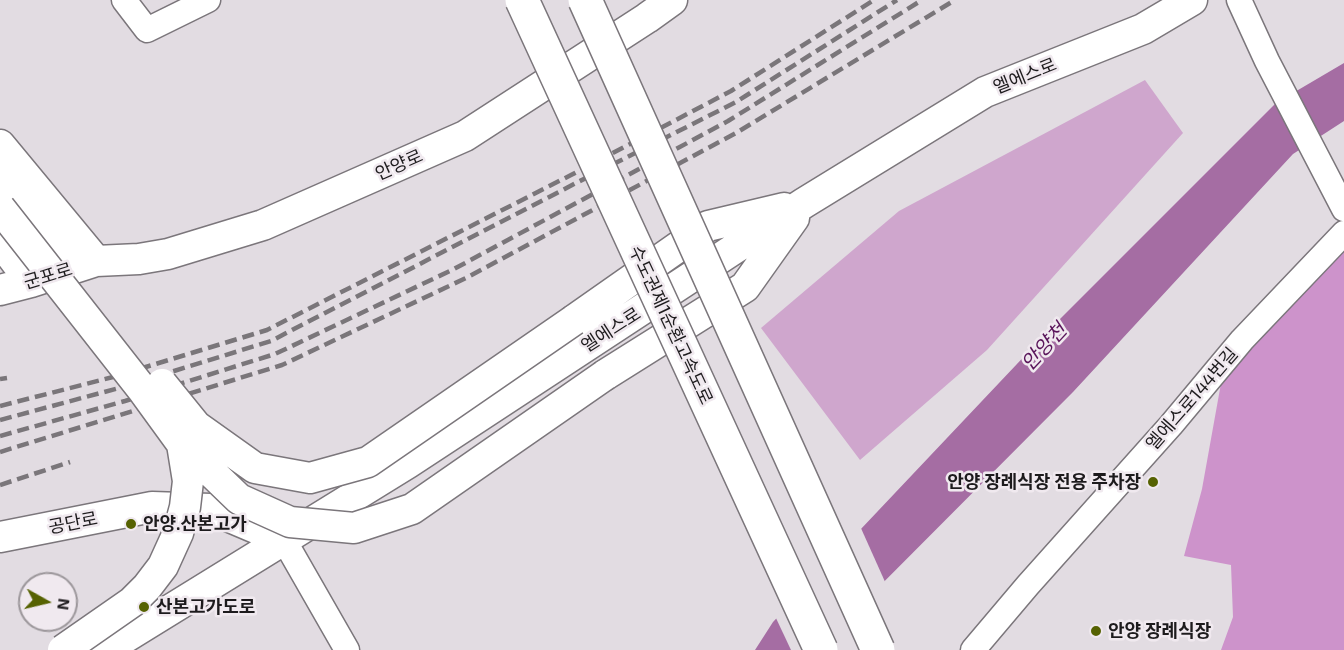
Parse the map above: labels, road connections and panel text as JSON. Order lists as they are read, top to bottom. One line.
{"streets":{"highway":["수도권제1순환고속도로"],"street":["엘에스로","안양로","군포로","엘에스로144번길","공단로"]},"crossings":[["엘에스로","공단로"],["안양로","군포로"]],"water":["안양천"],"places":["안양 장례식장 전용 주차장","안양.산본고가","산본고가도로","안양 장례식장"],"north":"right"}
